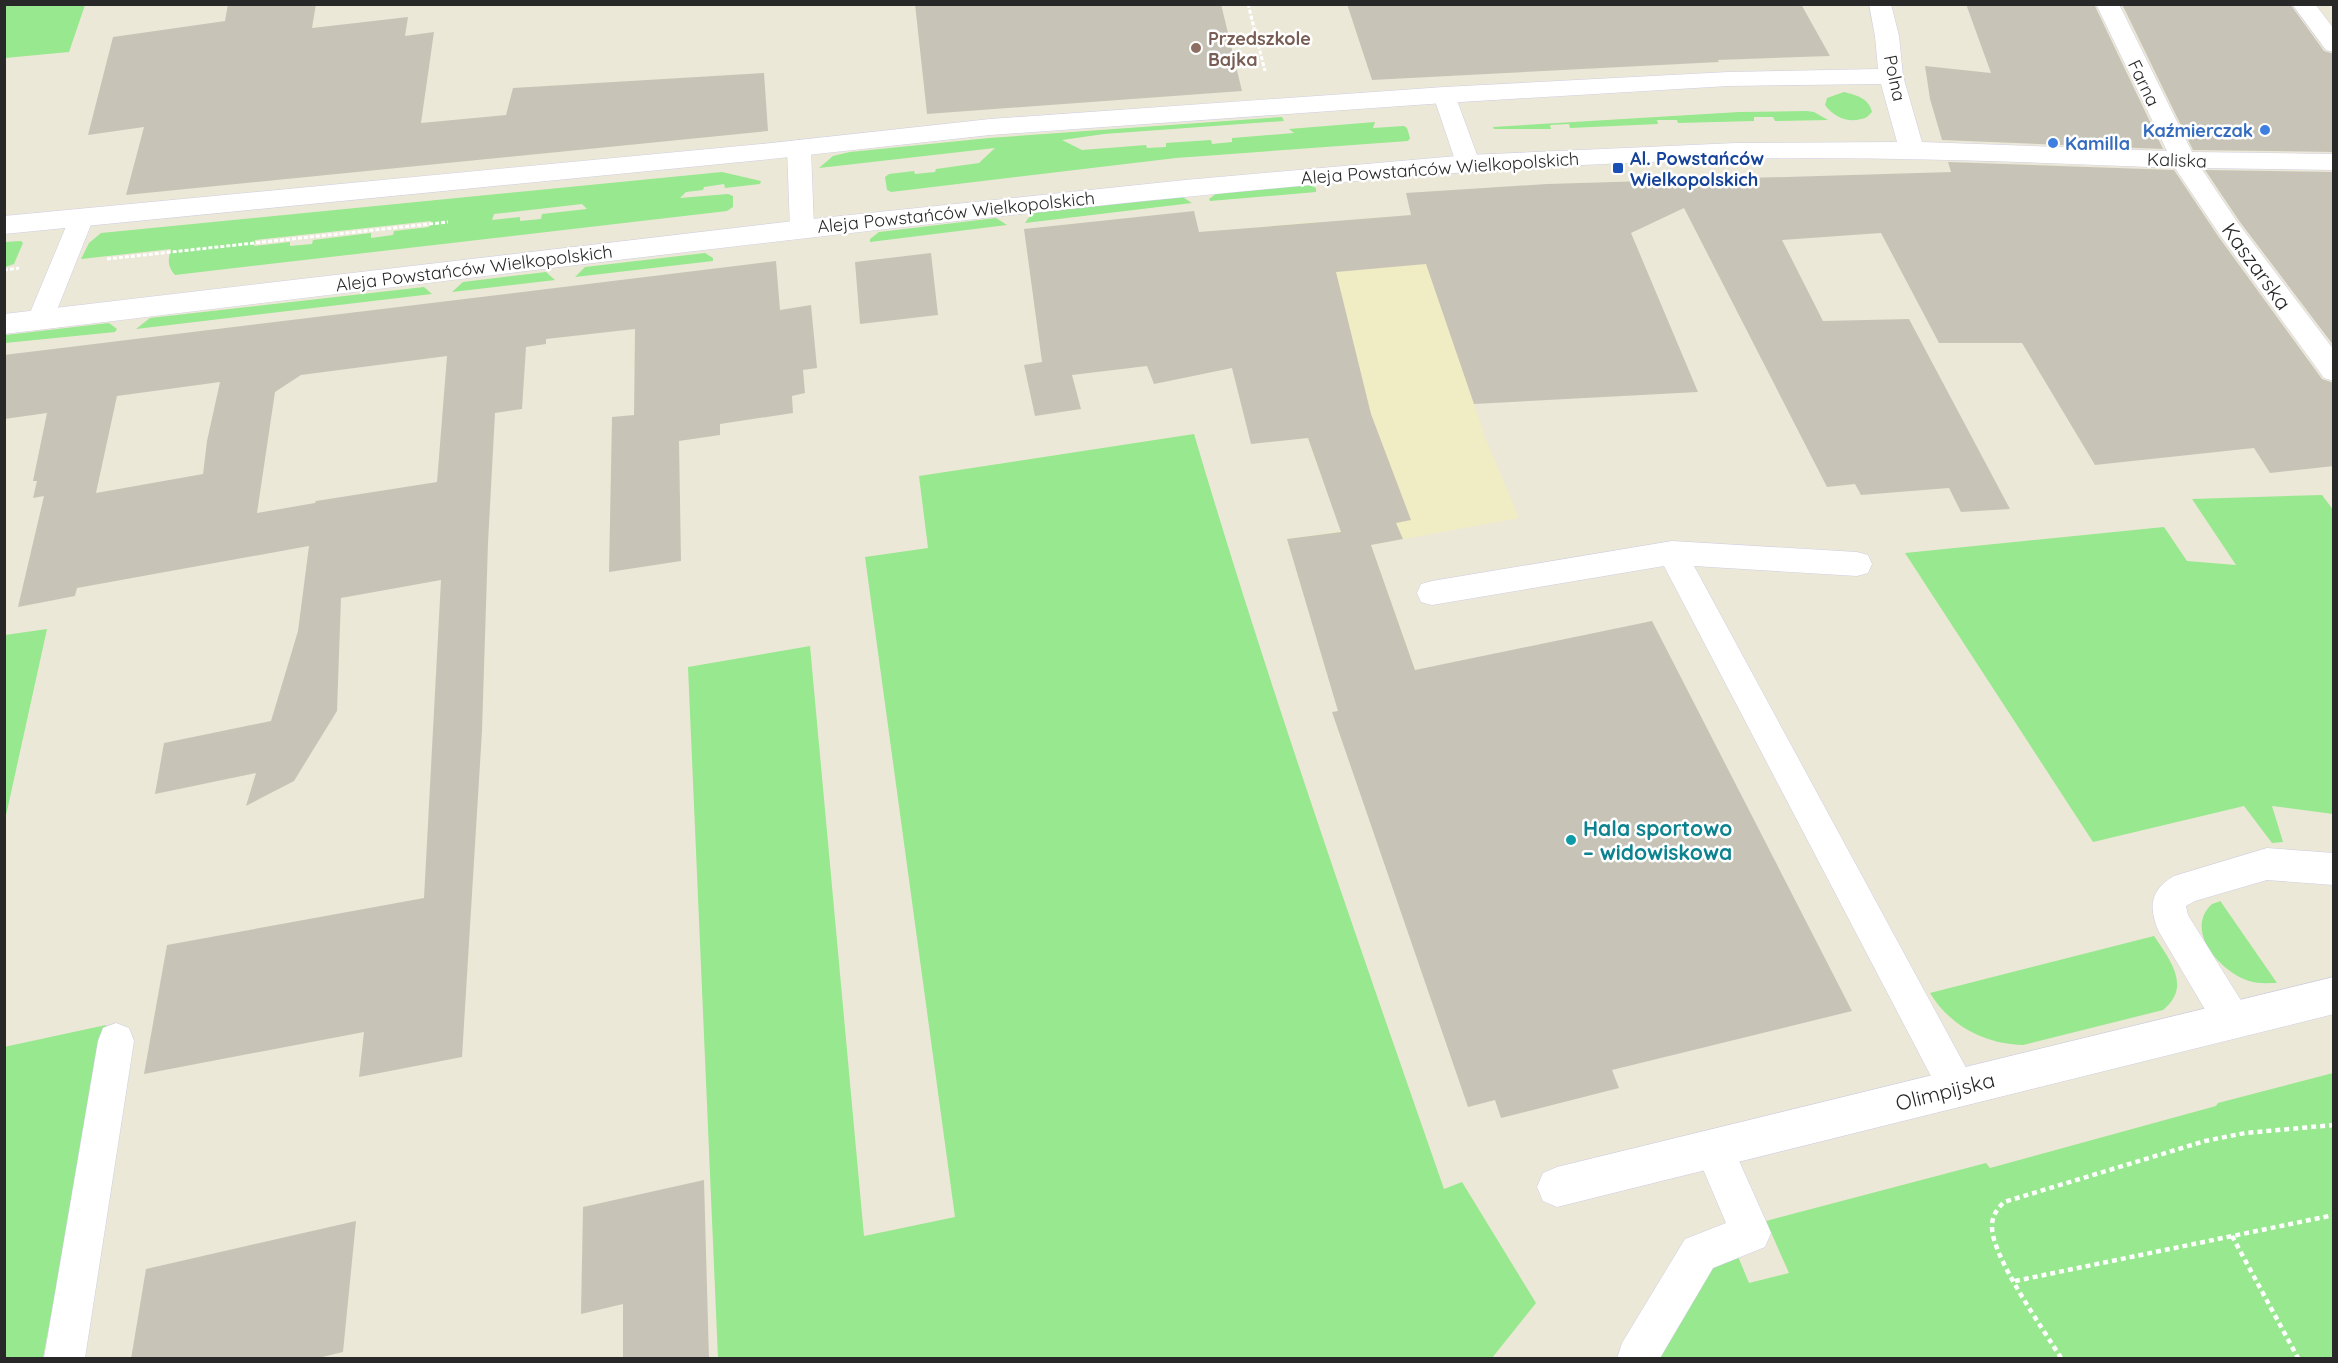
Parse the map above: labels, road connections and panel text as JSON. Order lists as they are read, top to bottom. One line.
{"streets":{"street":["Polna","Farna","Kaliska","Aleja Powstańców Wielkopolskich","Kaszarska","Olimpijska"]},"crossings":[["Polna","Kaliska"],["Polna","Aleja Powstańców Wielkopolskich"],["Farna","Kaliska"],["Farna","Kaszarska"],["Kaliska","Aleja Powstańców Wielkopolskich"],["Kaliska","Kaszarska"]],"places":{"other":["Przedszkole Bajka","Kaźmierczak","Kamilla","Hala sportowo – widowiskowa"],"transit":["Al. Powstańców Wielkopolskich"]}}
